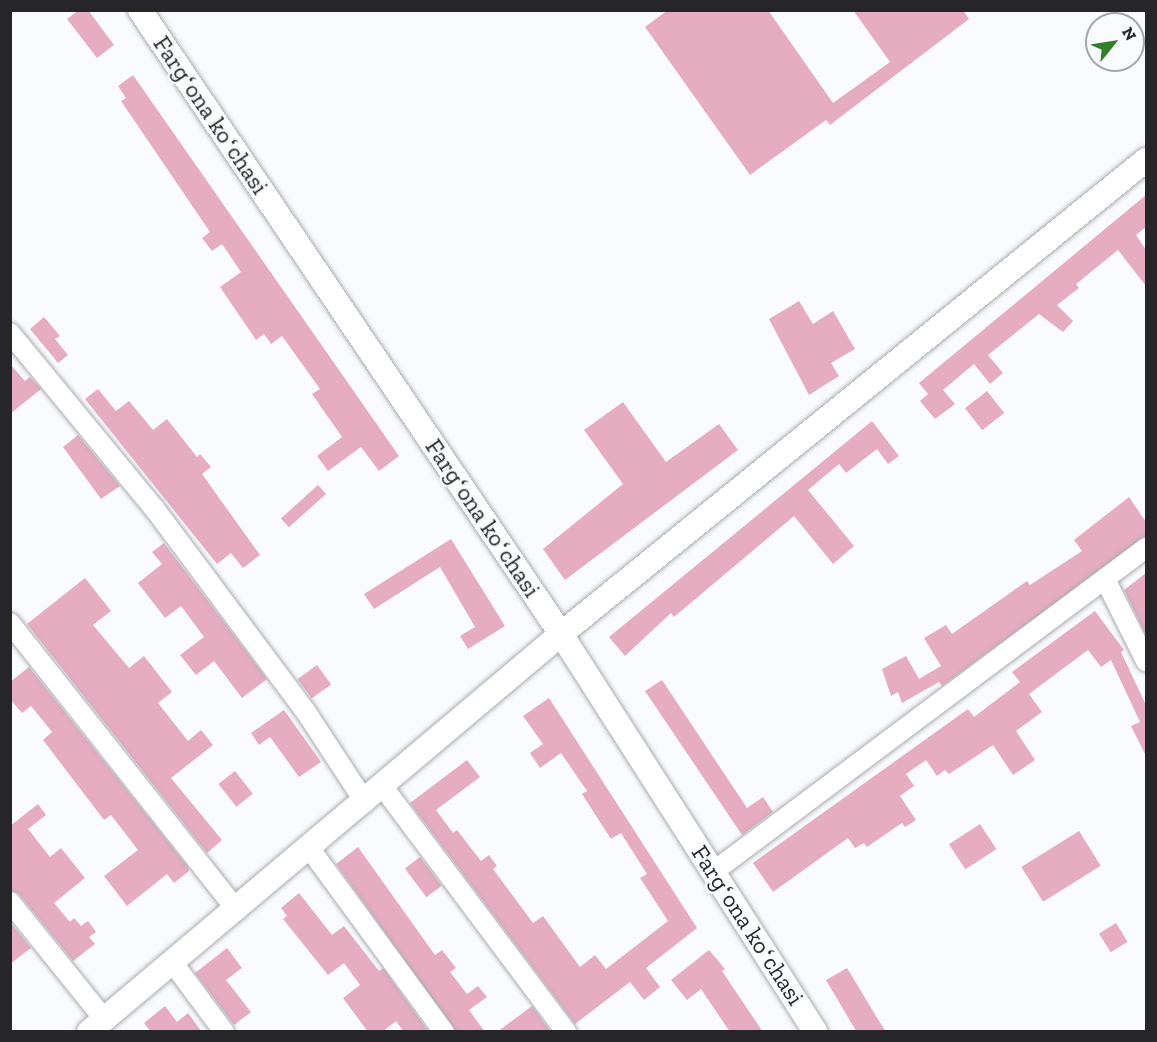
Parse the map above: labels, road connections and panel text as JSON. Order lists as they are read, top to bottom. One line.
{"streets":{"street":["Fargʻona koʻchasi"]},"north":"top right"}
